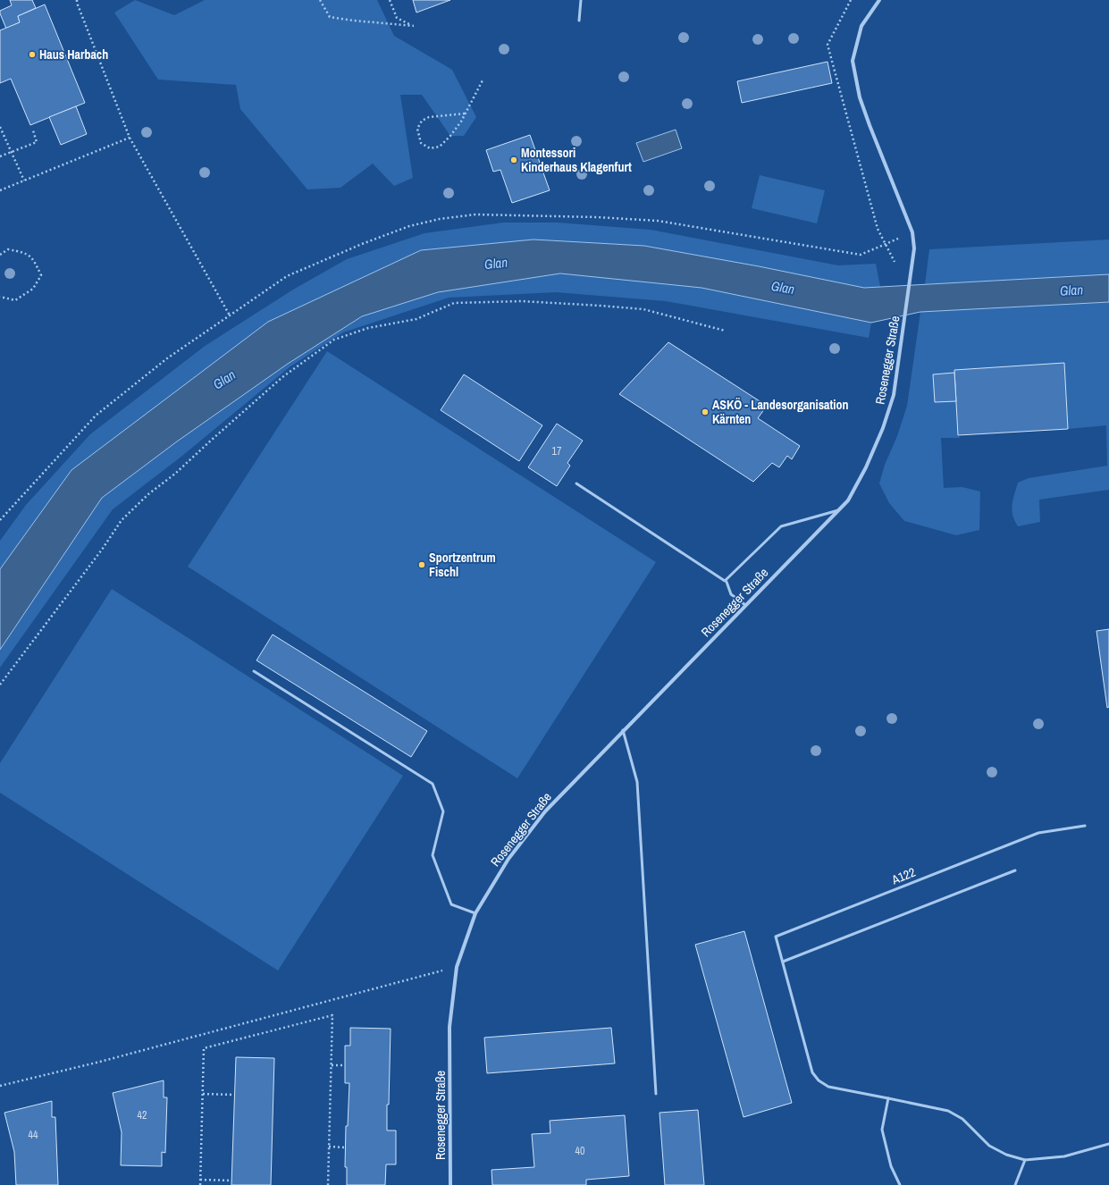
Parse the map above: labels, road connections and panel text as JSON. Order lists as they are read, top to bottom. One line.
{"streets":{"street":["Rosenegger Straße"],"lane":["A122"]},"water":["Glan"],"places":["Haus Harbach","Montessori Kinderhaus Klagenfurt","ASKÖ - Landesorganisation Kärnten","Sportzentrum Fischl"],"house_numbers":["17","42","44","40"]}
